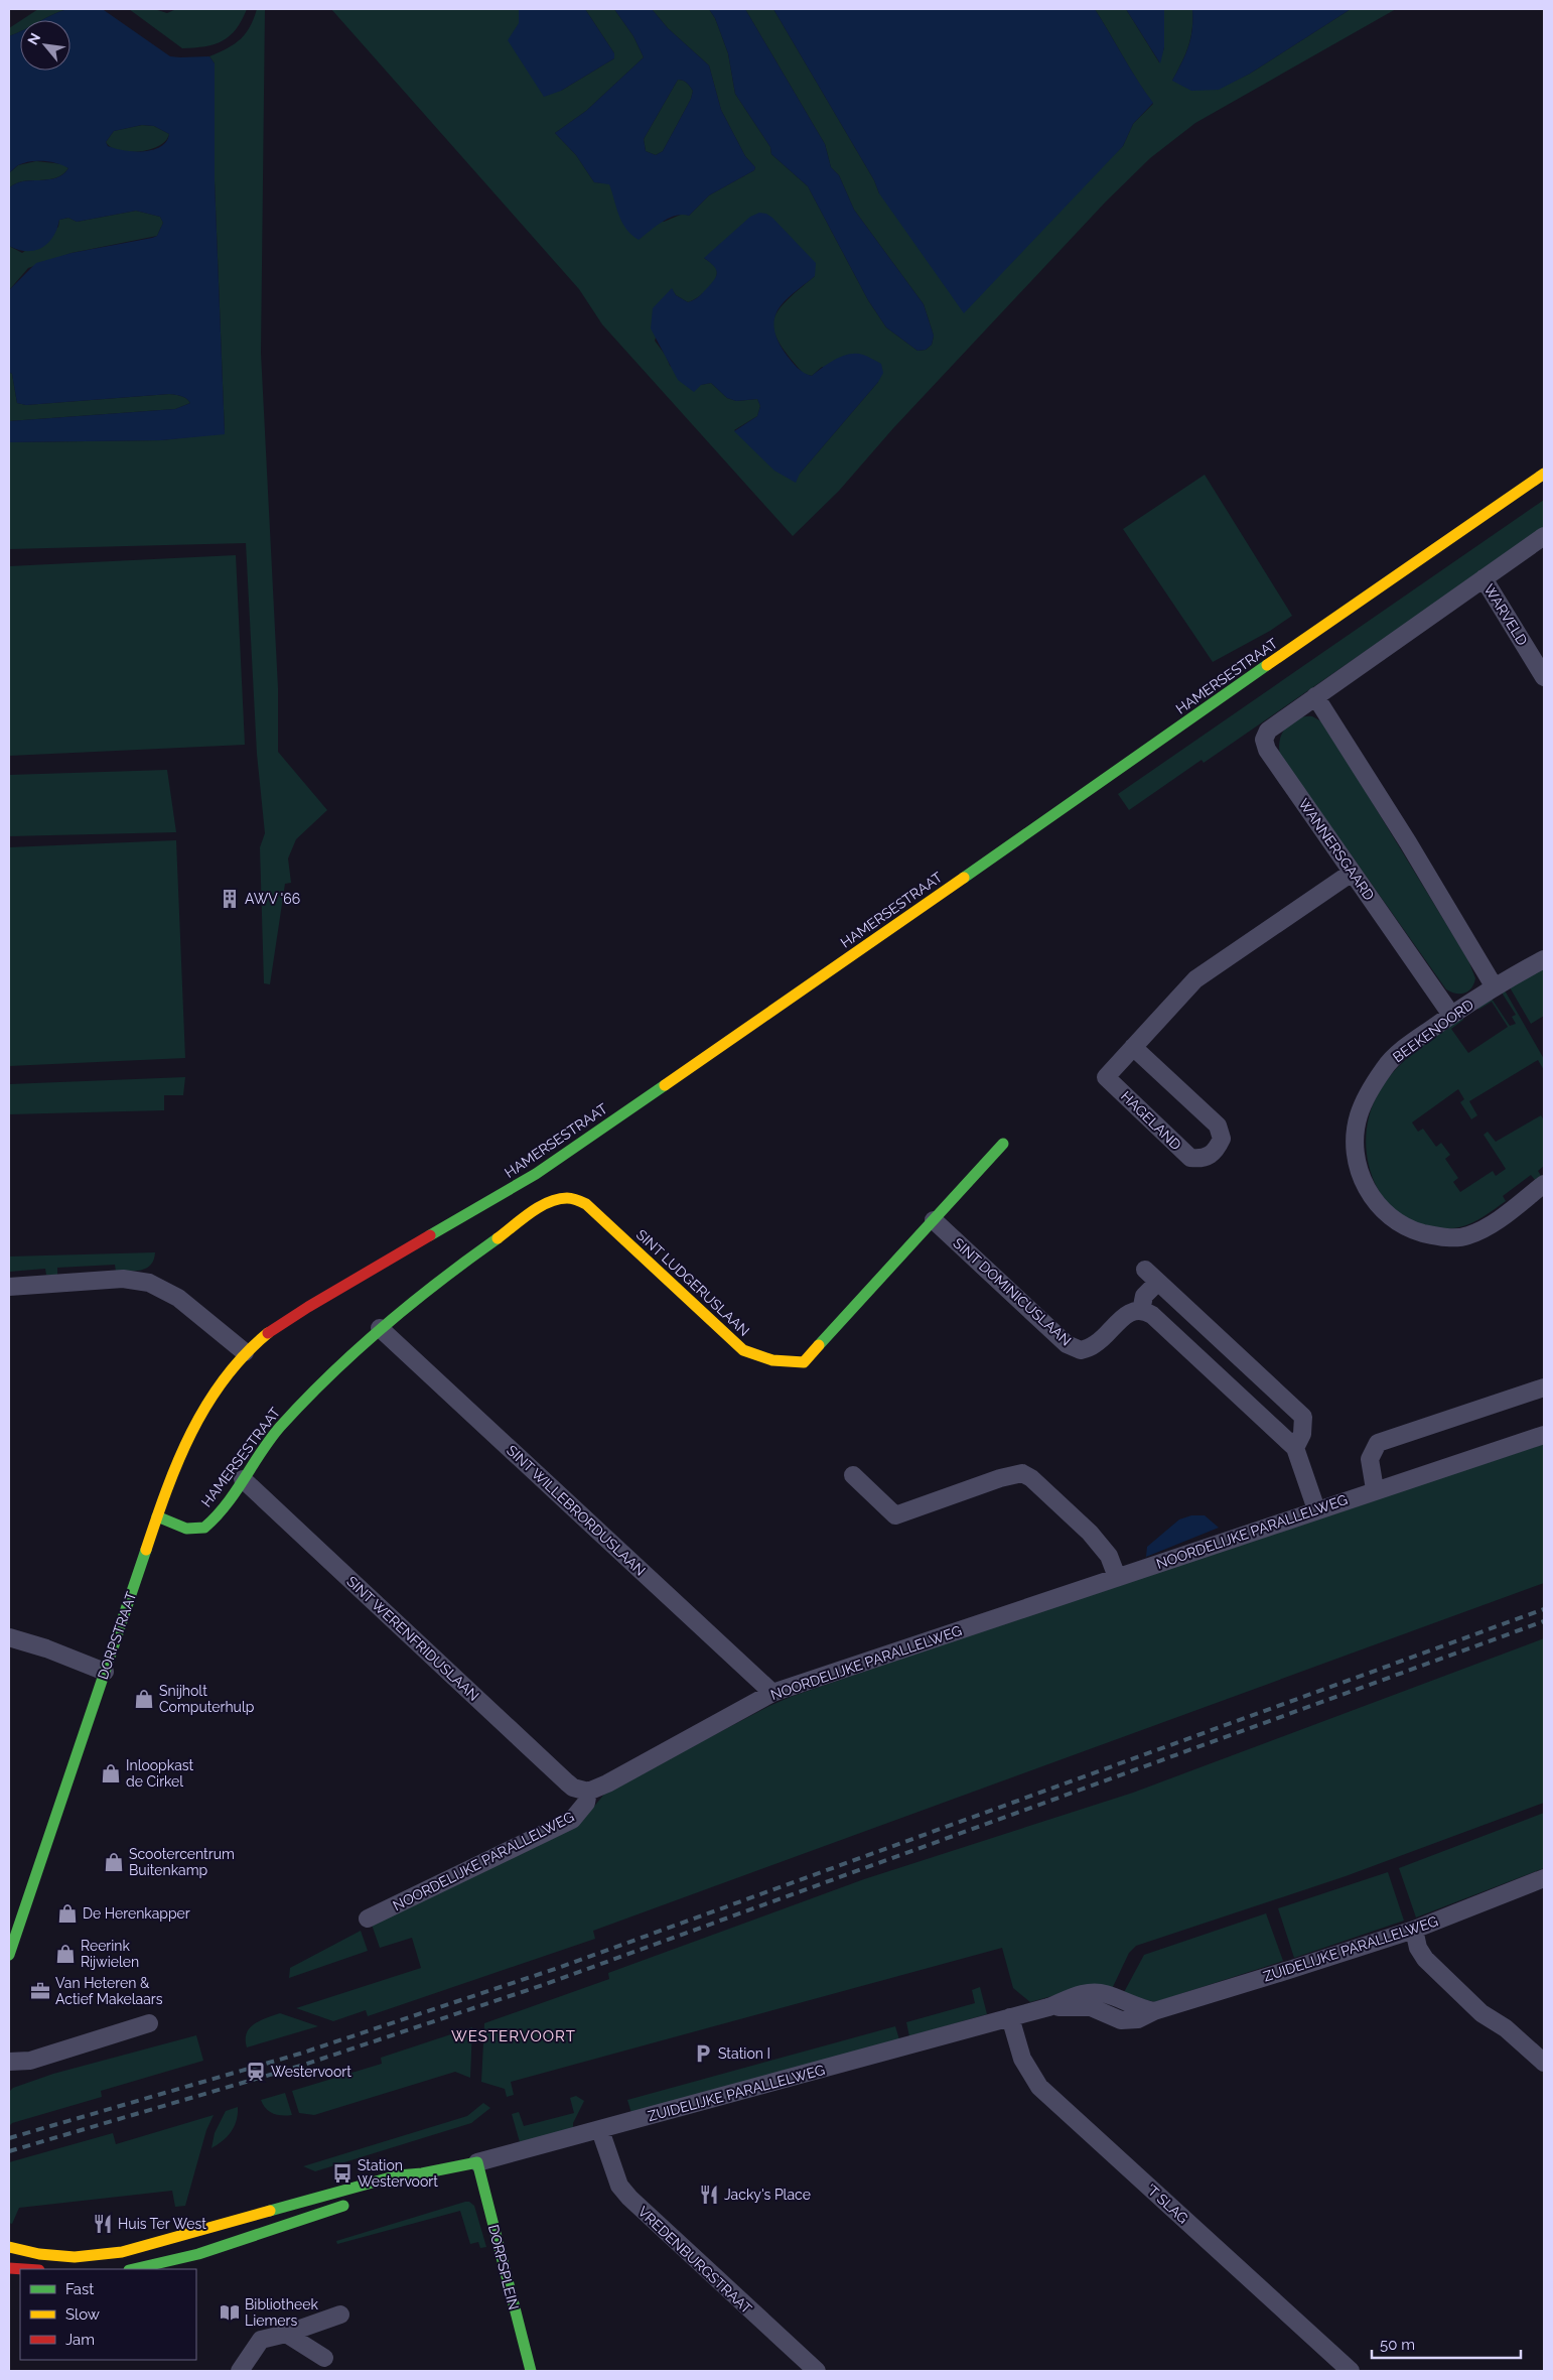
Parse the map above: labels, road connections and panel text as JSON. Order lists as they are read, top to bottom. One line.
{"streets":{"main road":["HAMERSESTRAAT","SINT LUDGERUSLAAN","DORPSTRAAT","ZUIDELIJKE PARALLELWEG","DORPSPLEIN"],"street":["WARVELD","WANNERSGAARD","BEEKENOORD","HAGELAND","SINT DOMINICUSLAAN","SINT WILLEBRORDUSLAAN","NOORDELIJKE PARALLELWEG","SINT WERENFRIDUSLAAN","'T SLAG","VREDENBURGSTRAAT"]},"crossings":[["WARVELD","WANNERSGAARD"],["HAMERSESTRAAT","SINT LUDGERUSLAAN"],["HAMERSESTRAAT","SINT WILLEBRORDUSLAAN"],["HAMERSESTRAAT","DORPSTRAAT"],["HAMERSESTRAAT","SINT WERENFRIDUSLAAN"],["WANNERSGAARD","BEEKENOORD"],["WANNERSGAARD","HAGELAND"],["SINT LUDGERUSLAAN","SINT DOMINICUSLAAN"],["SINT LUDGERUSLAAN","SINT WILLEBRORDUSLAAN"],["SINT WILLEBRORDUSLAAN","NOORDELIJKE PARALLELWEG"],["NOORDELIJKE PARALLELWEG","SINT WERENFRIDUSLAAN"],["ZUIDELIJKE PARALLELWEG","'T SLAG"],["ZUIDELIJKE PARALLELWEG","VREDENBURGSTRAAT"],["ZUIDELIJKE PARALLELWEG","DORPSPLEIN"]],"districts":["WESTERVOORT"],"places":{"building":["AWV '66"],"shop":["Snijholt Computerhulp","Inloopkast de Cirkel","Scootercentrum Buitenkamp","De Herenkapper","Reerink Rijwielen"],"office":["Van Heteren & Actief Makelaars"],"parking":["Station I"],"station":["Westervoort"],"bus stop":["Station Westervoort"],"restaurant":["Jacky's Place","Huis Ter West"],"library":["Bibliotheek Liemers"]},"legend":["Fast","Slow","Jam"],"scale_bar":"50 m","north":"top left"}
